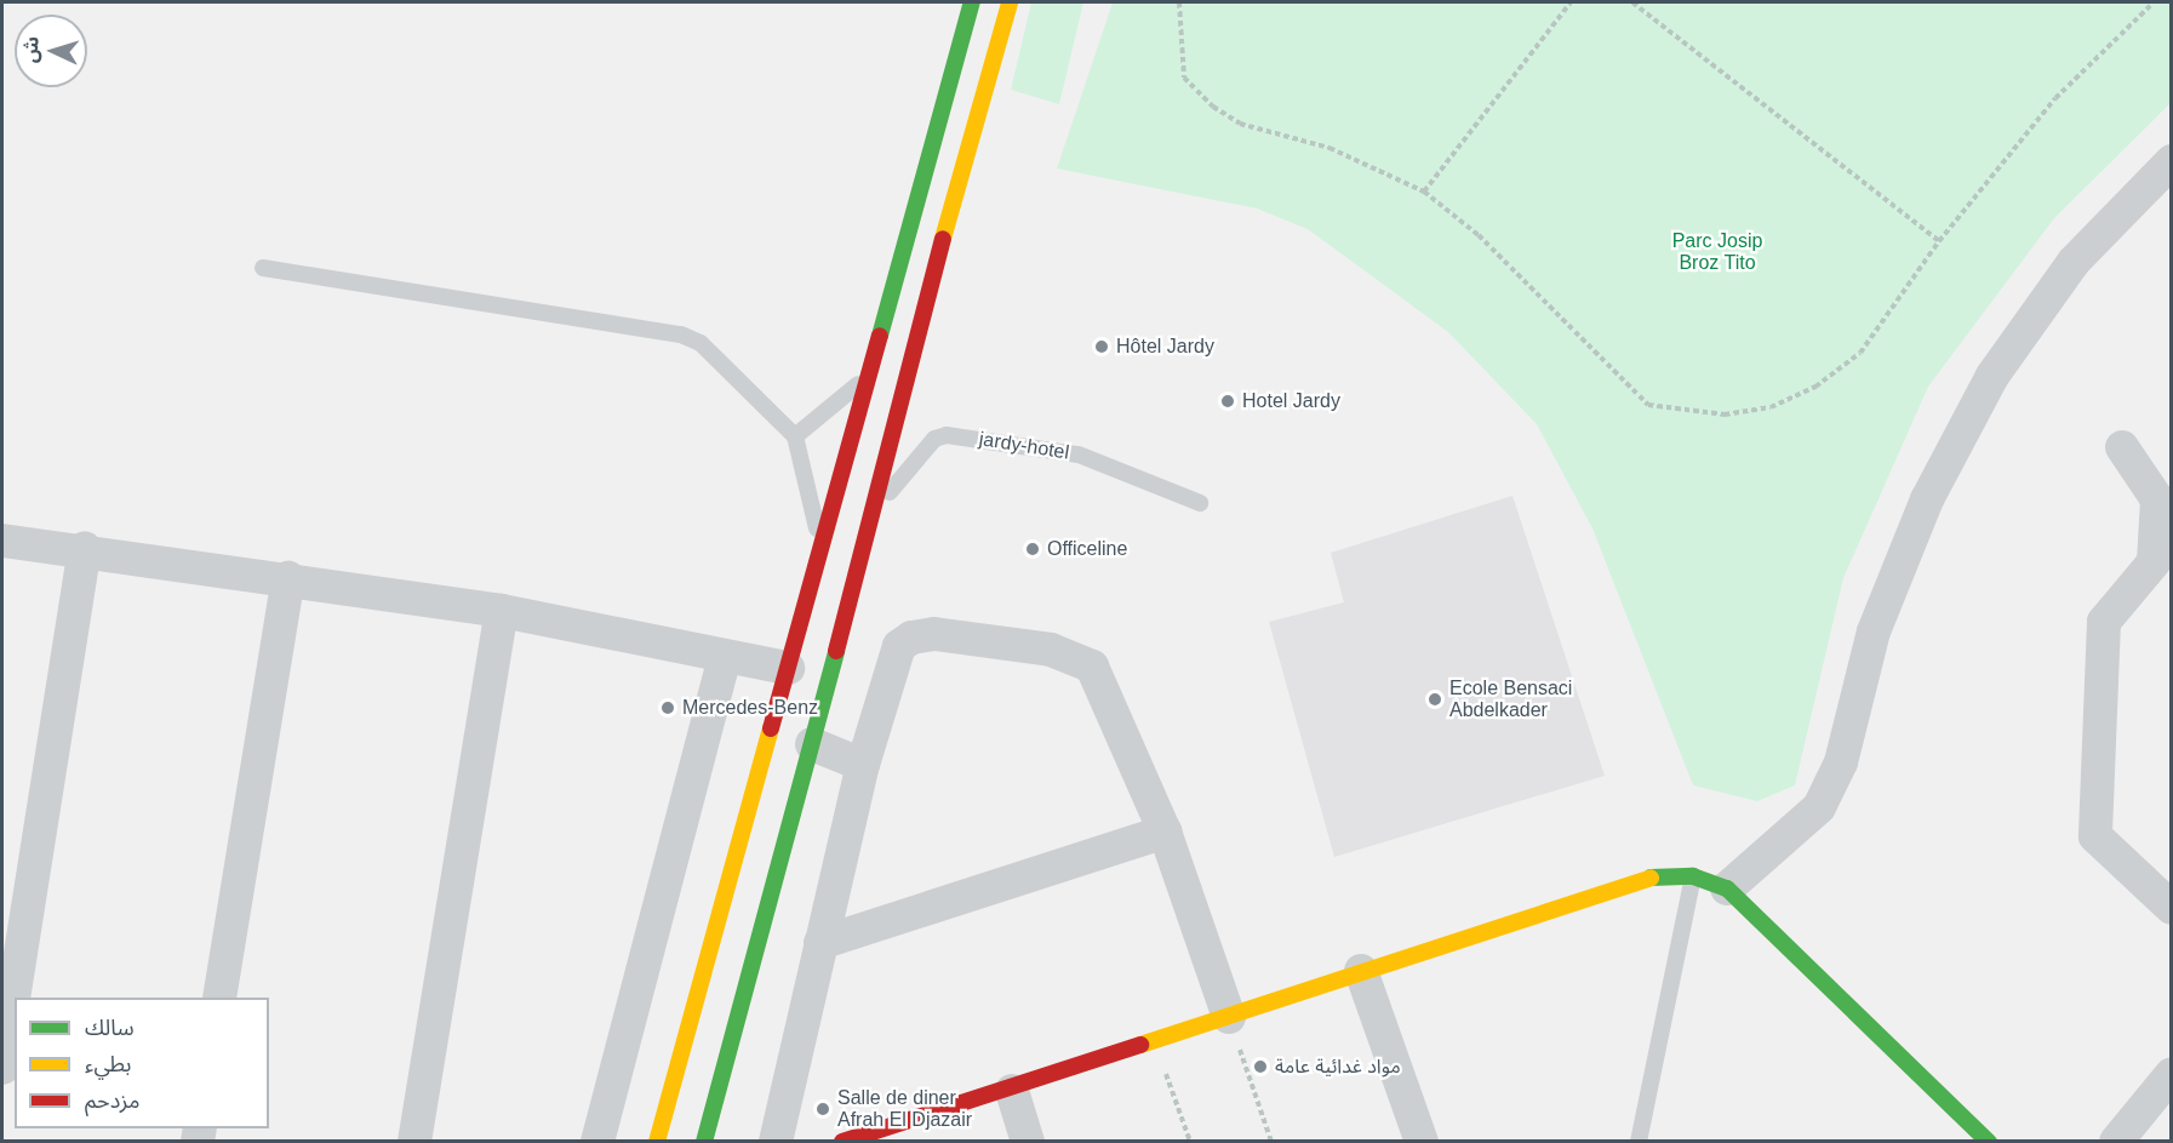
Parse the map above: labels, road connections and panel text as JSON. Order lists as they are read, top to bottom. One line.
{"streets":{"lane":["jardy-hotel"]},"parks":["Parc Josip Broz Tito"],"places":["Hôtel Jardy","Hotel Jardy","Officeline","Ecole Bensaci Abdelkader","Mercedes-Benz","مواد غدائية عامة","Salle de diner Afrah El Djazair"],"legend":["سالك","بطيء","مزدحم"],"north":"left"}
